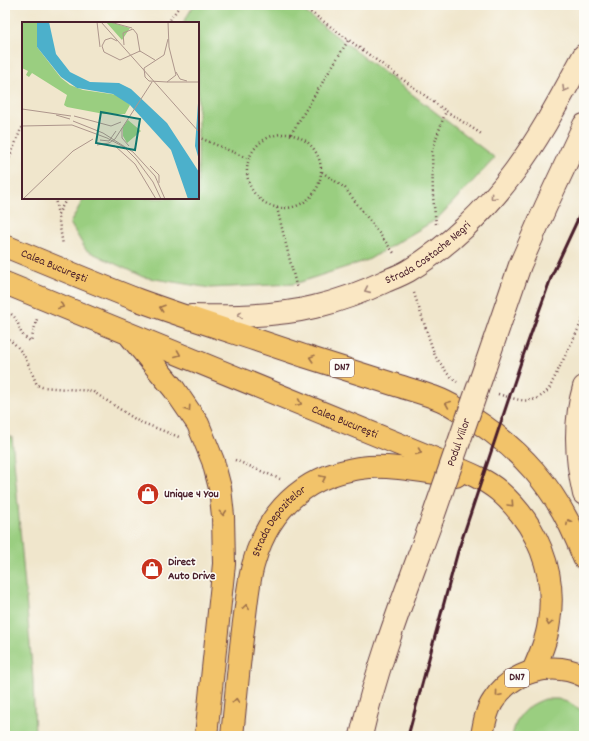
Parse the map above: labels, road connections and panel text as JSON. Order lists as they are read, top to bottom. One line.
{"streets":{"main road":["Strada Costache Negri","Calea București","DN7","Podul Viilor","Strada Depozitelor"]},"crossings":[["Strada Costache Negri","Calea București"],["Calea București","DN7"],["Calea București","Strada Depozitelor"]],"one_way":["Strada Costache Negri"],"places":{"shop":["Unique 4 You","Direct Auto Drive"]}}
